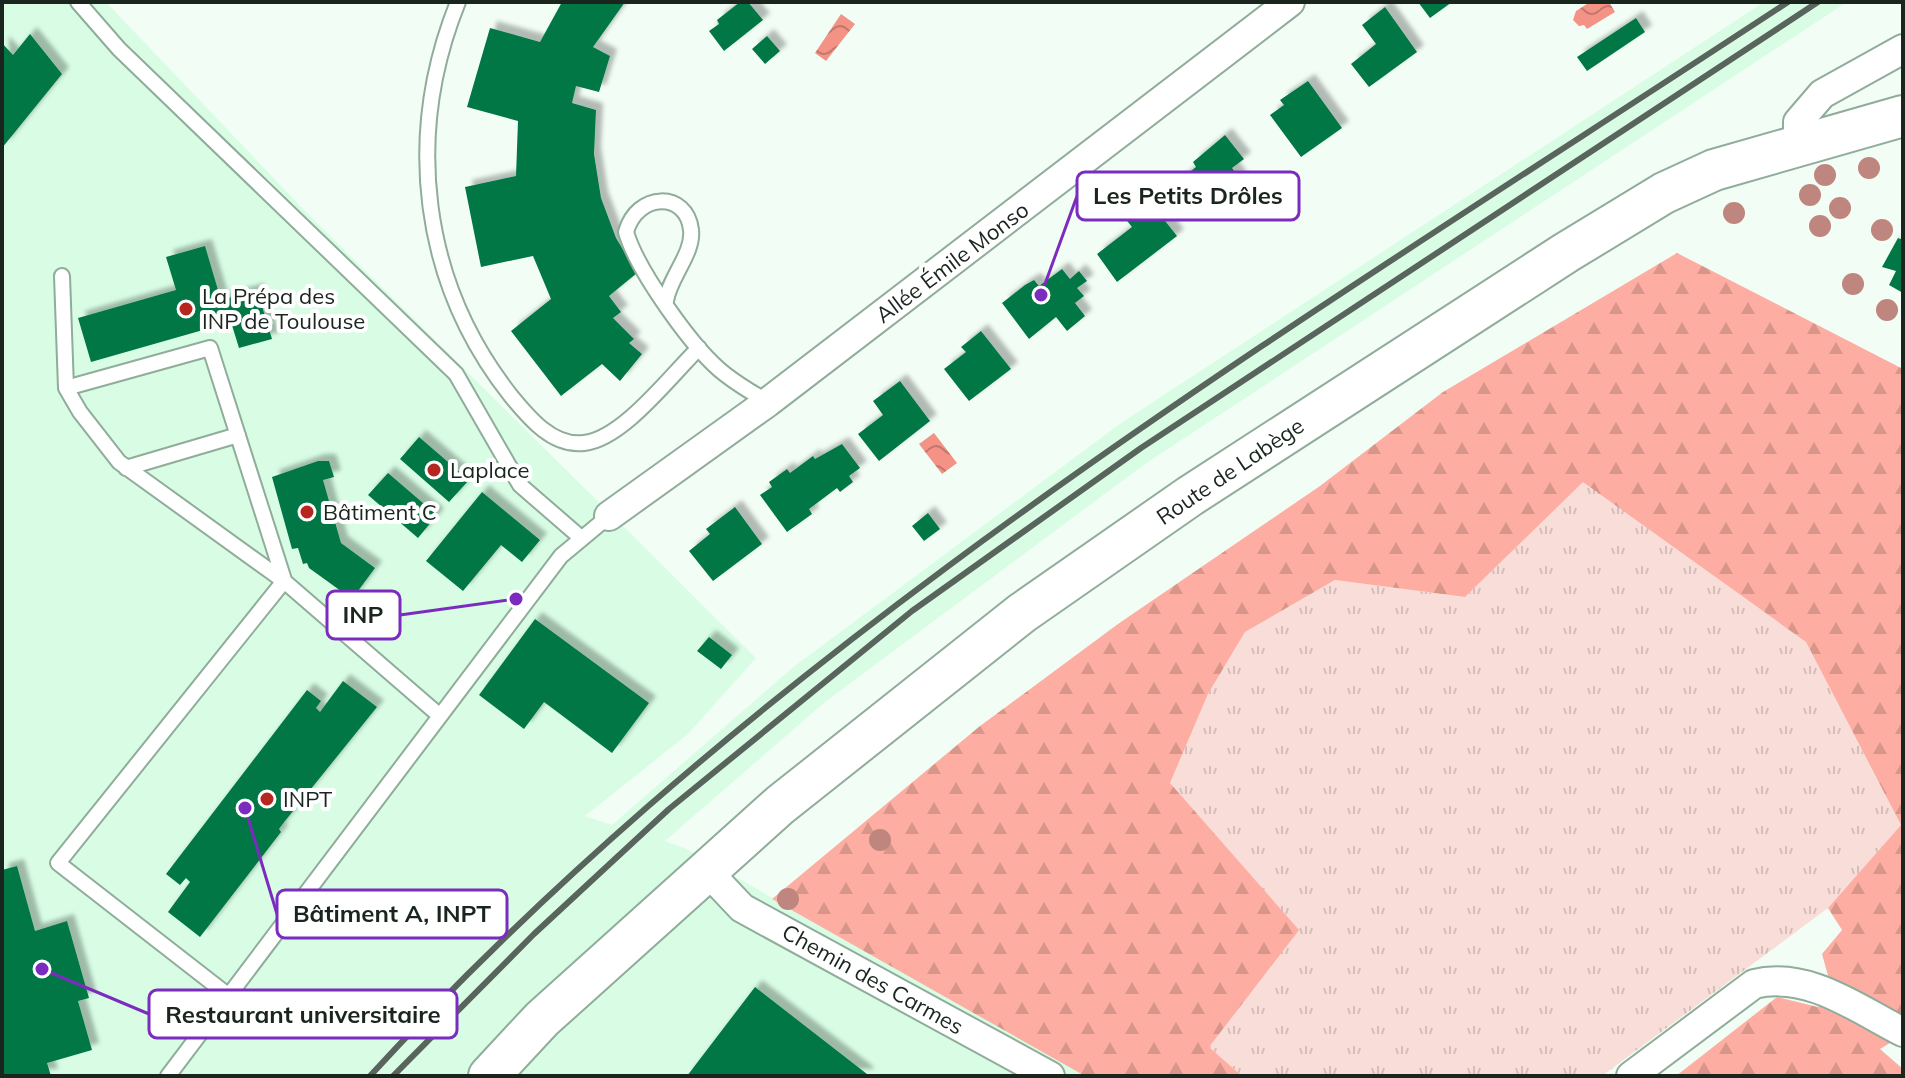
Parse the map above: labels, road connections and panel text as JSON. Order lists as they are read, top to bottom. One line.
{"streets":{"main road":["Route de Labège"],"street":["Allée Émile Monso","Chemin des Carmes"]},"crossings":[["Route de Labège","Chemin des Carmes"]],"places":["Les Petits Drôles","La Prépa des INP de Toulouse","Laplace","Bâtiment C","INP","INPT","Bâtiment A, INPT","Restaurant universitaire"]}
